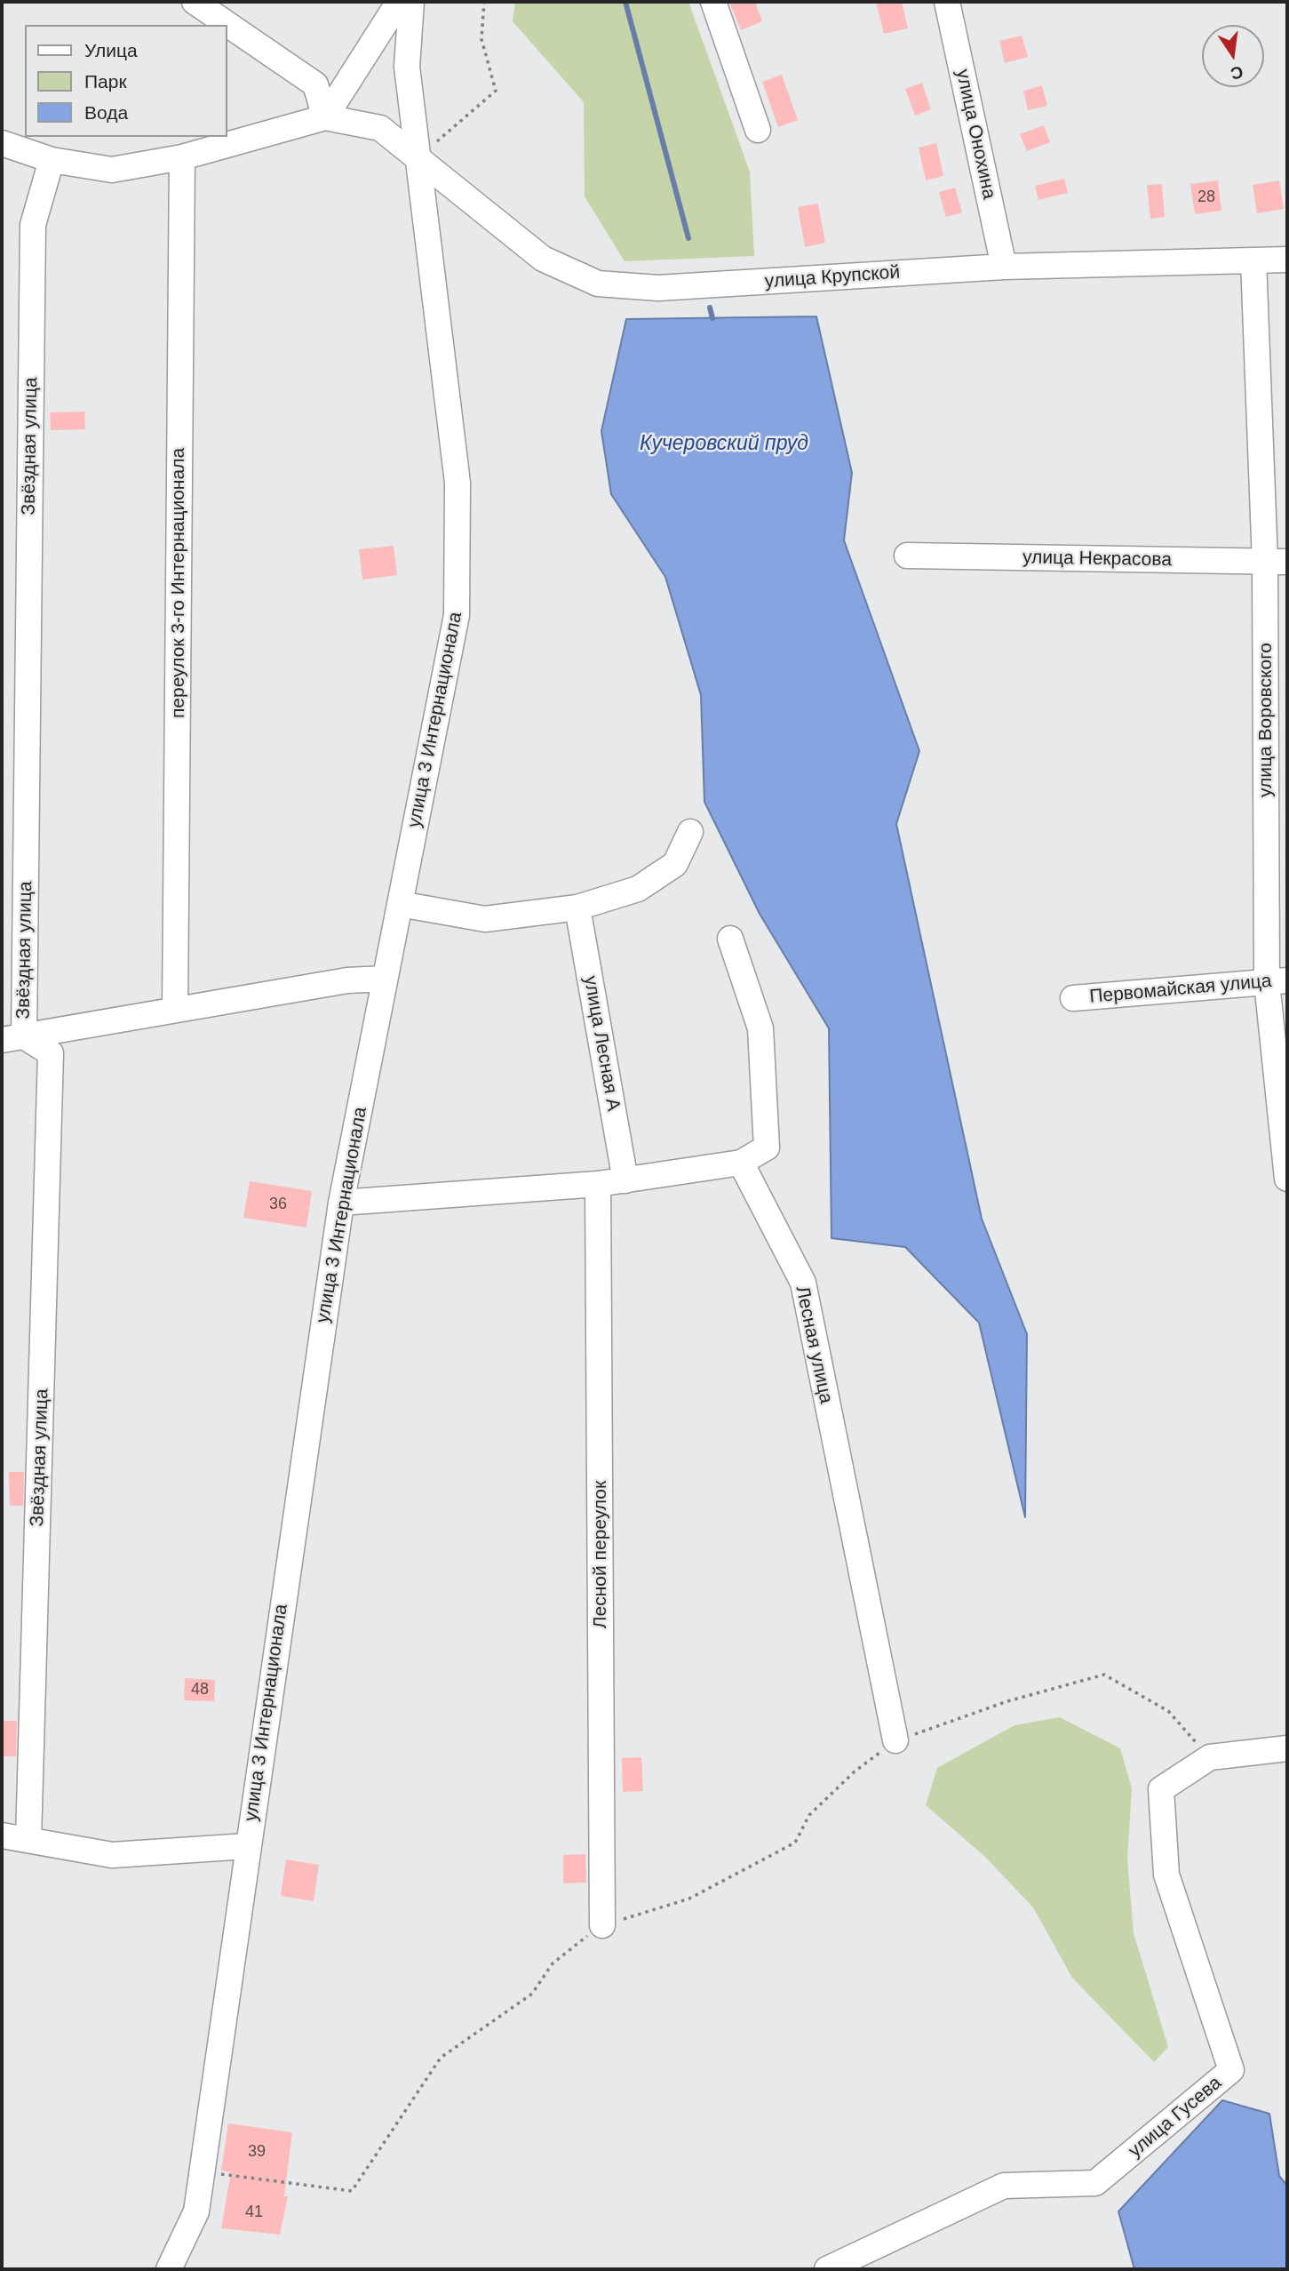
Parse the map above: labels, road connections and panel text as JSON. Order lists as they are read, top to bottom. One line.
{"streets":{"street":["улица Онохина","улица Крупской","Звёздная улица","улица Некрасова","переулок 3-го Интернационала","улица 3 Интернационала","улица Воровского","Первомайская улица","улица Лесная А","Лесная улица","Лесной переулок","улица Гусева"]},"crossings":[["улица Онохина","улица Крупской"],["улица Крупской","улица 3 Интернационала"],["улица Крупской","улица Воровского"],["улица Некрасова","улица Воровского"],["улица Воровского","Первомайская улица"]],"water":["Кучеровский пруд"],"house_numbers":["28","36","48","39","41"],"legend":["Улица","Парк","Вода"],"north":"bottom"}
